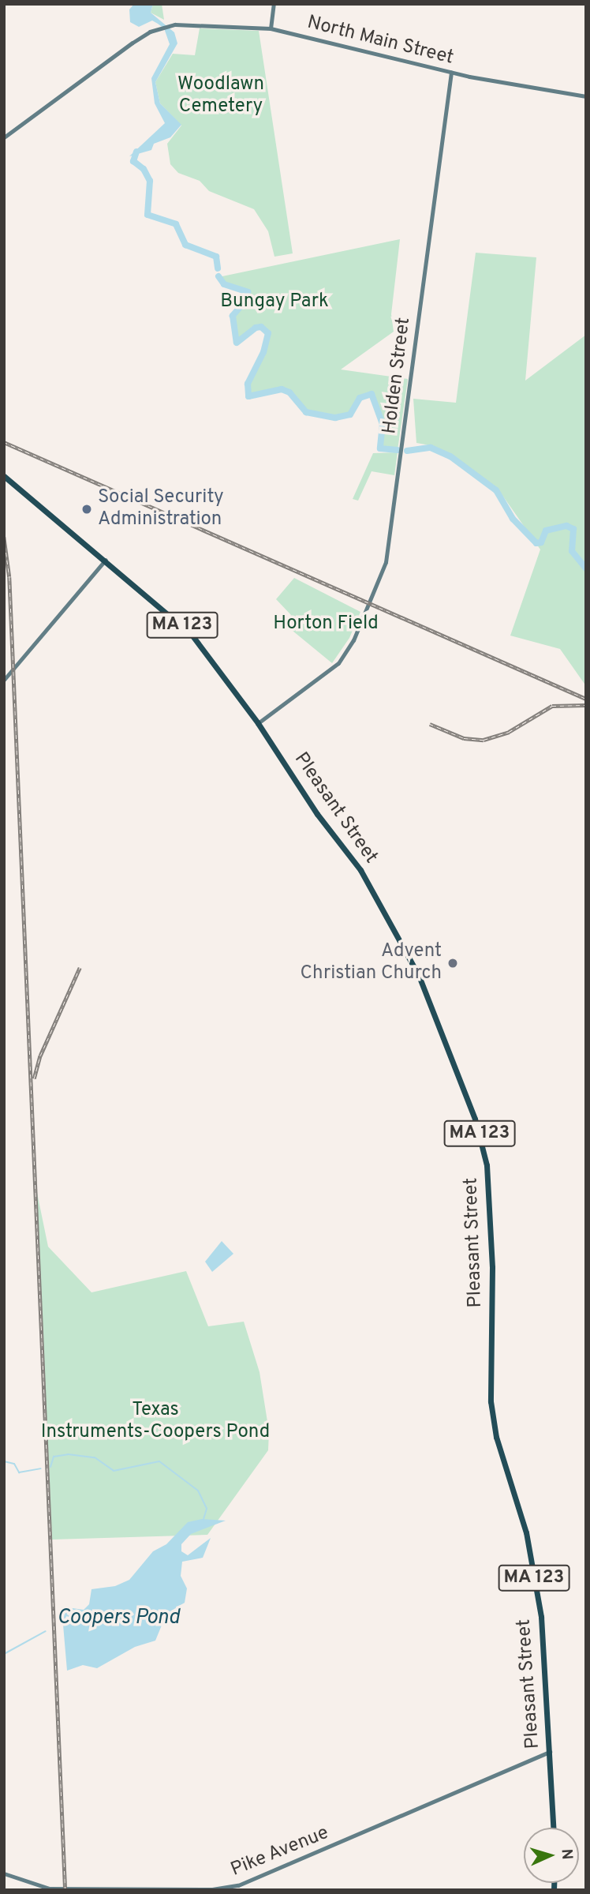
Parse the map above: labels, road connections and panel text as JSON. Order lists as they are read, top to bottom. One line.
{"streets":{"highway":["MA 123","Pleasant Street"],"main road":["North Main Street","Holden Street","Pike Avenue"]},"crossings":[["North Main Street","Holden Street"],["Holden Street","Pleasant Street"],["Pleasant Street","Pike Avenue"]],"water":["Coopers Pond"],"parks":["Woodlawn Cemetery","Bungay Park","Horton Field","Texas Instruments-Coopers Pond"],"places":["Social Security Administration","Advent Christian Church"],"north":"right"}
